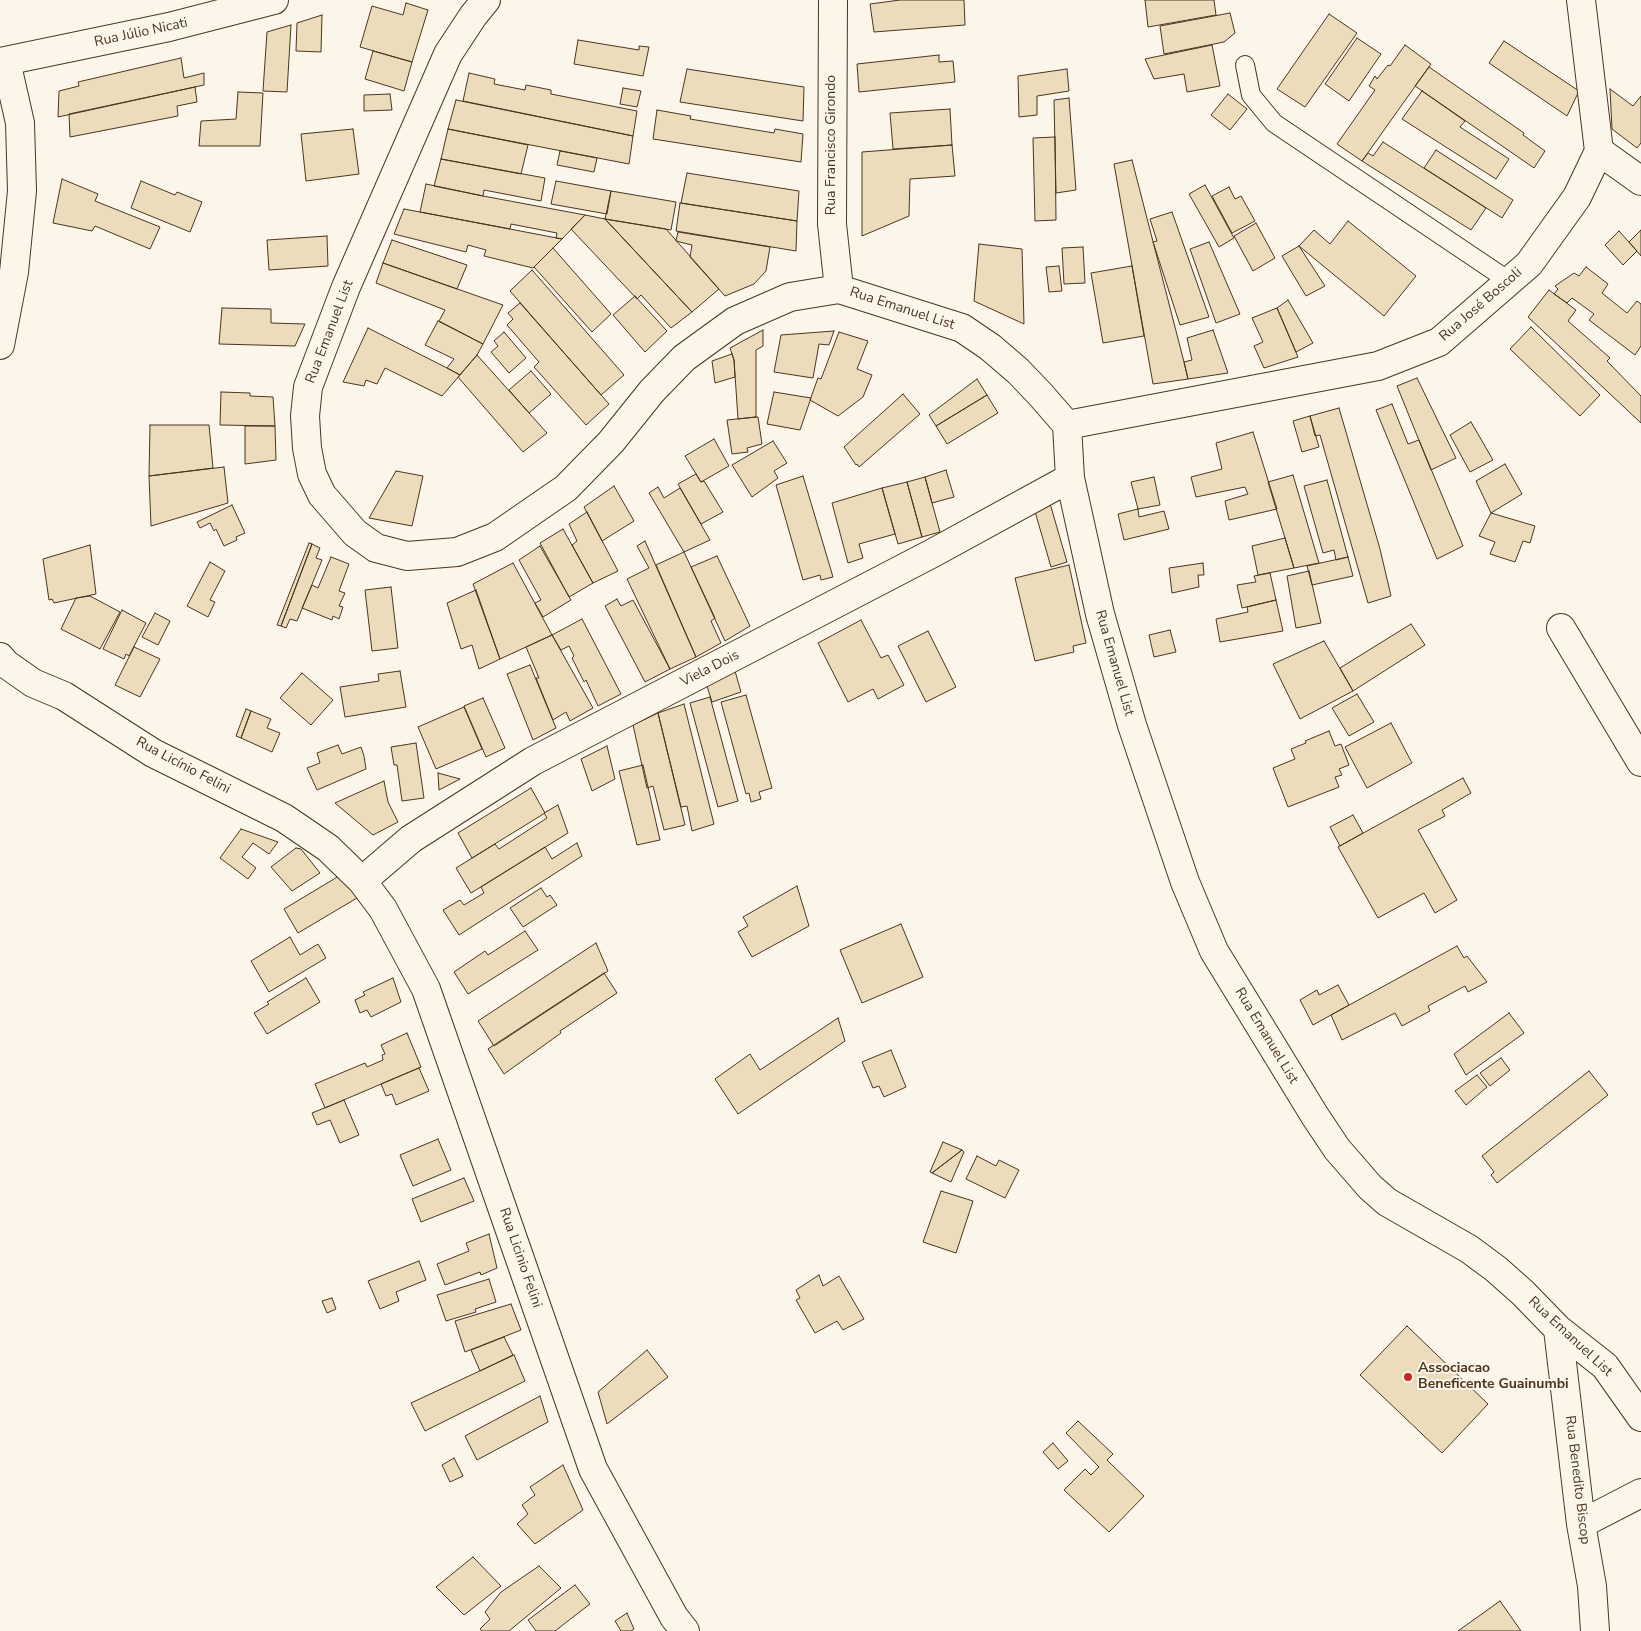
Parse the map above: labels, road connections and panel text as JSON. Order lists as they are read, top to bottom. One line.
{"streets":{"street":["Rua Júlio Nicati","Rua Francisco Girondo","Rua José Boscoli","Rua Emanuel List","Viela Dois","Rua Licínio Felini","Rua Licinio Felini","Rua Benedito Biscop"]},"crossings":[["Rua Francisco Girondo","Rua Emanuel List"],["Rua José Boscoli","Rua Emanuel List"],["Rua Emanuel List","Viela Dois"],["Rua Emanuel List","Rua Benedito Biscop"],["Viela Dois","Rua Licínio Felini"],["Viela Dois","Rua Licinio Felini"],["Rua Licínio Felini","Rua Licinio Felini"]],"places":["Associacao Beneficente Guainumbi"]}
